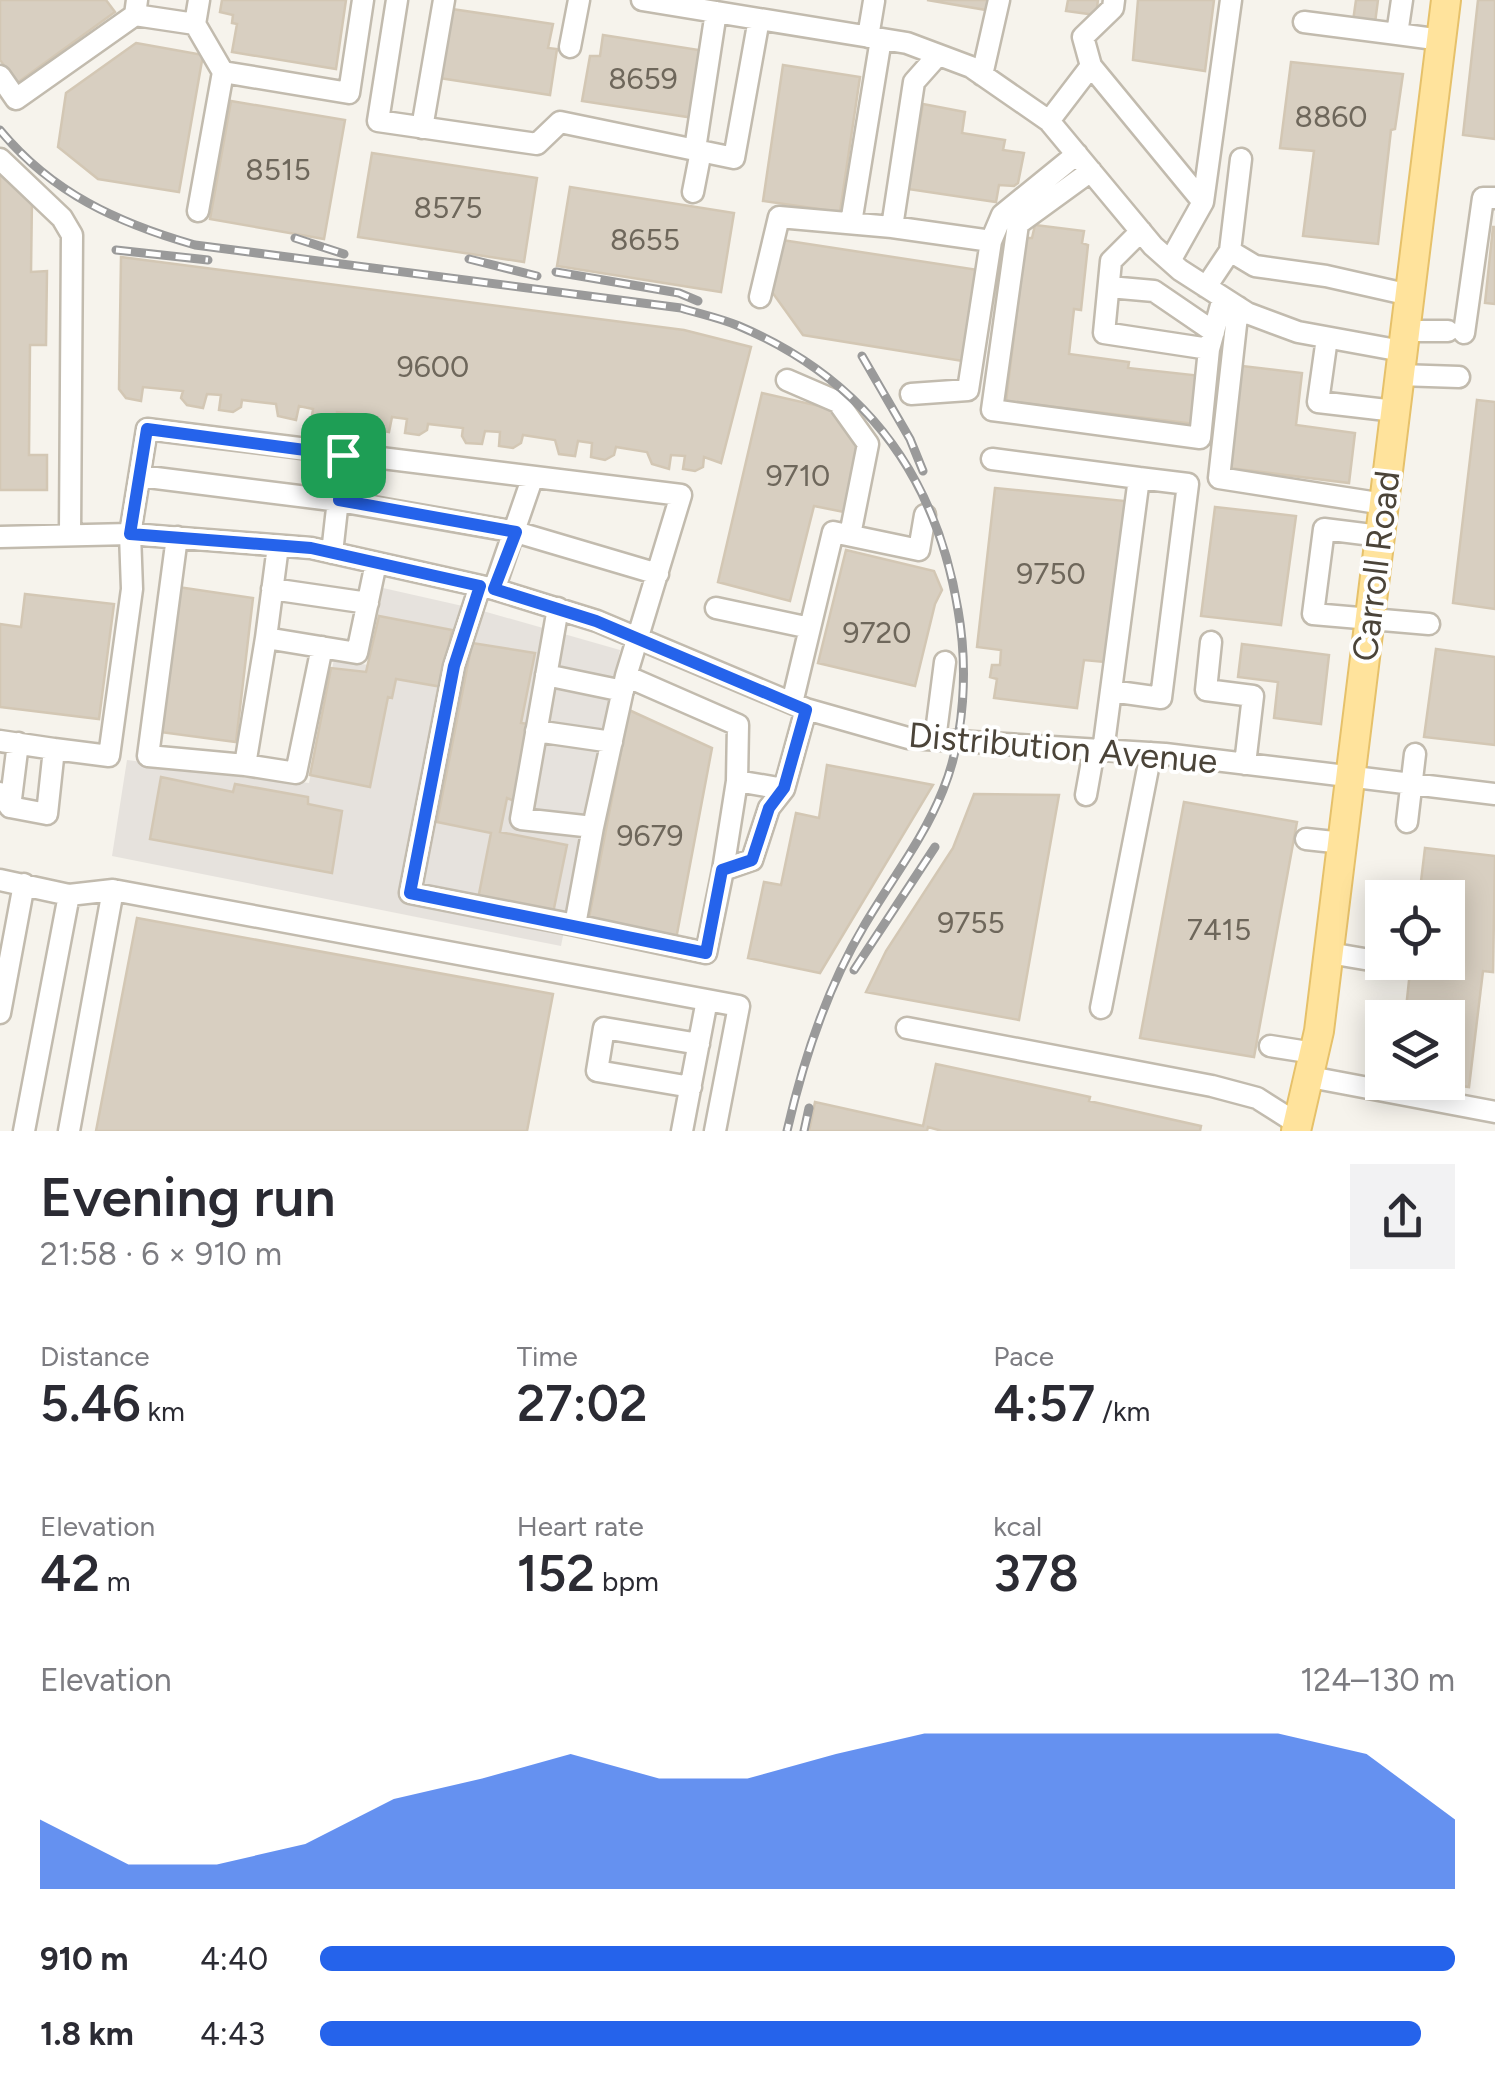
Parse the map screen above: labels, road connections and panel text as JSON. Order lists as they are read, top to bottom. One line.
{"streets":{"main road":["Carroll Road"],"street":["Distribution Avenue"]},"crossings":[["Carroll Road","Distribution Avenue"]],"house_numbers":["8659","8860","8515","8575","8655","9600","9710","9750","9720","9679","9755","7415"],"page":{"heading":["Evening run","21:58 · 6 × 910 m"],"stats":[["Distance","5.46 km"],["Time","27:02"],["Pace","4:57 /km"],["Elevation","42 m"],["Heart rate","152 bpm"],["kcal","378"]],"chart":["Elevation","124–130 m"],"list":[{"name":"910 m","note":"4:40"},{"name":"1.8 km","note":"4:43"}]}}
